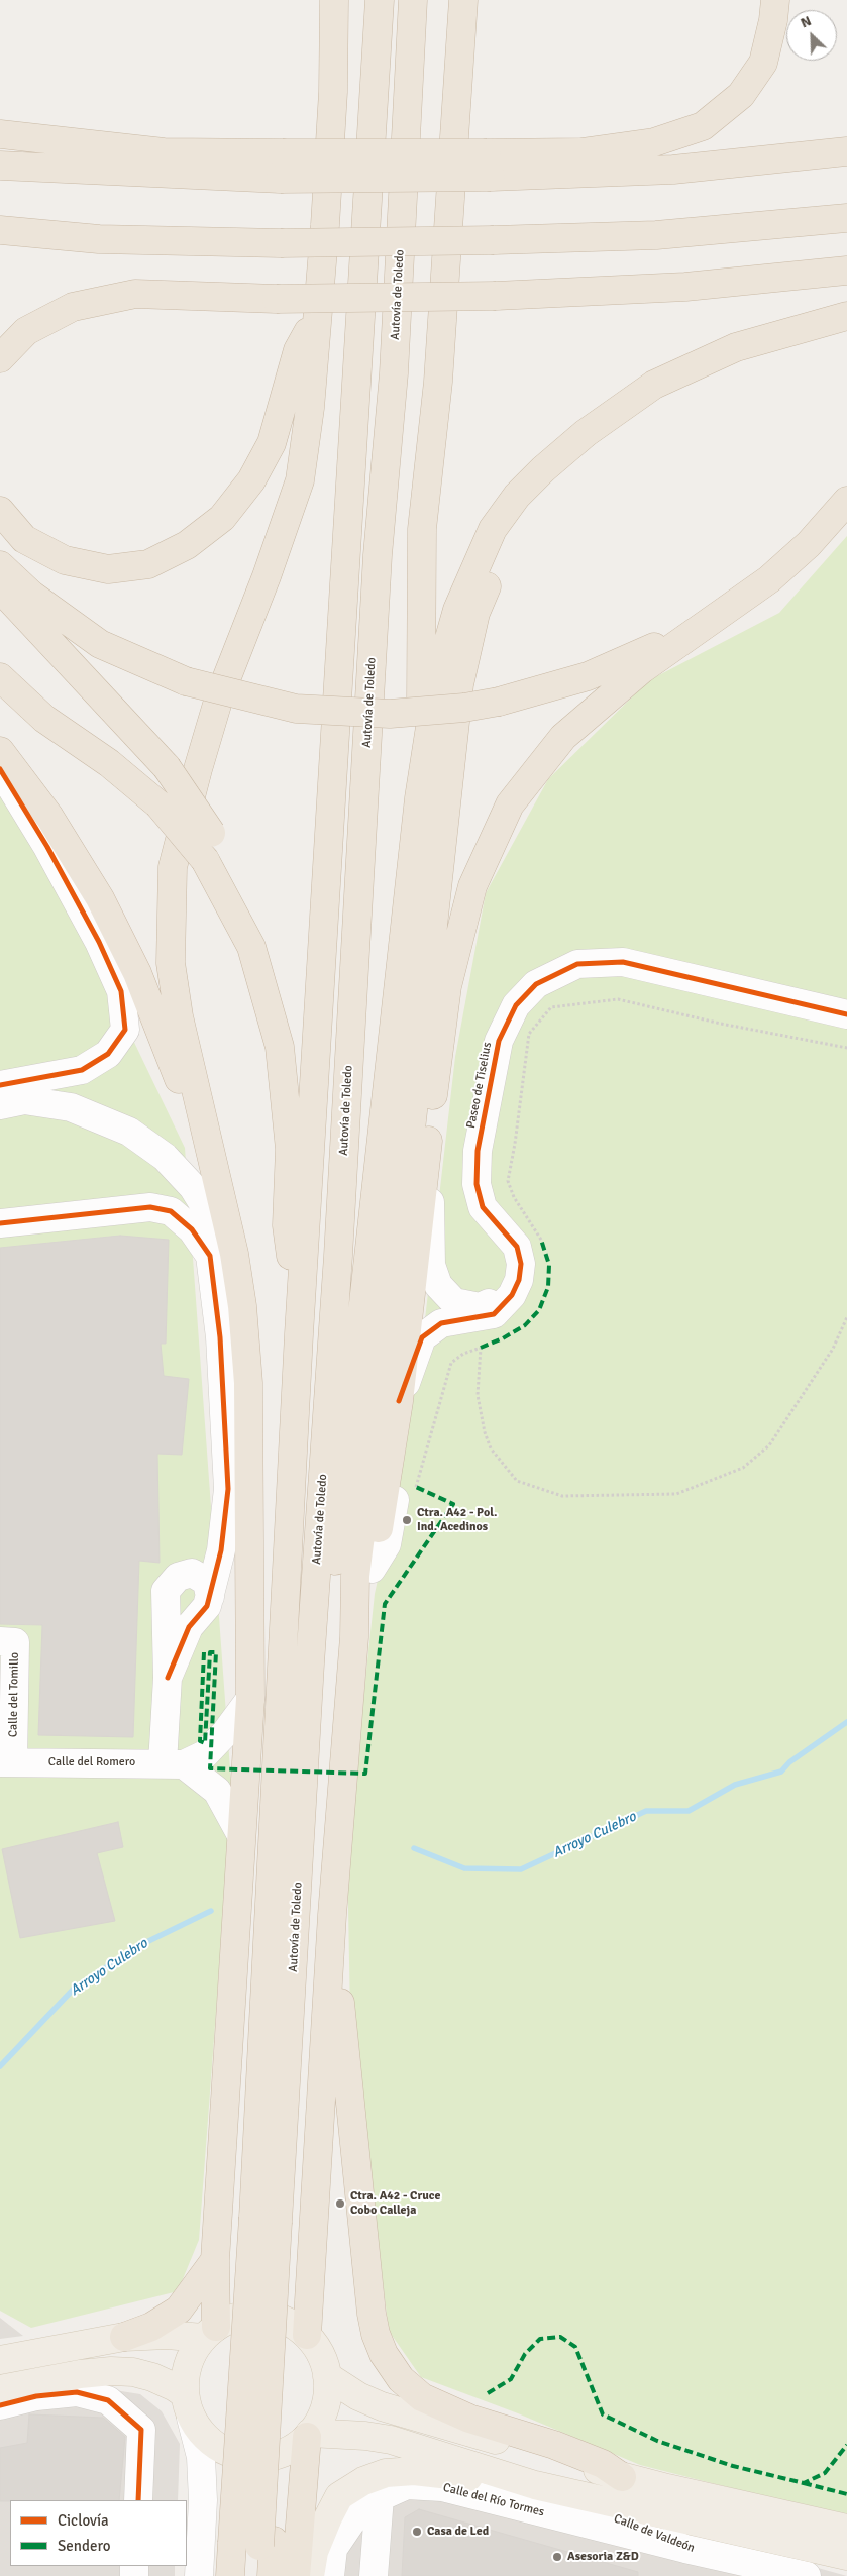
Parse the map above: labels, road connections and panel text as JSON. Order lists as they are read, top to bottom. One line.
{"streets":{"highway":["Autovía de Toledo"],"street":["Paseo de Tiselius","Calle del Tomillo","Calle del Romero","Calle del Río Tormes","Calle de Valdeón"]},"crossings":[["Calle del Tomillo","Calle del Romero"],["Calle del Río Tormes","Calle de Valdeón"]],"water":["Arroyo Culebro"],"places":["Ctra. A42 - Pol. Ind. Acedinos","Ctra. A42 - Cruce Cobo Calleja","Casa de Led","Asesoria Z&D"],"legend":["Ciclovía","Sendero"],"north":"top left"}
